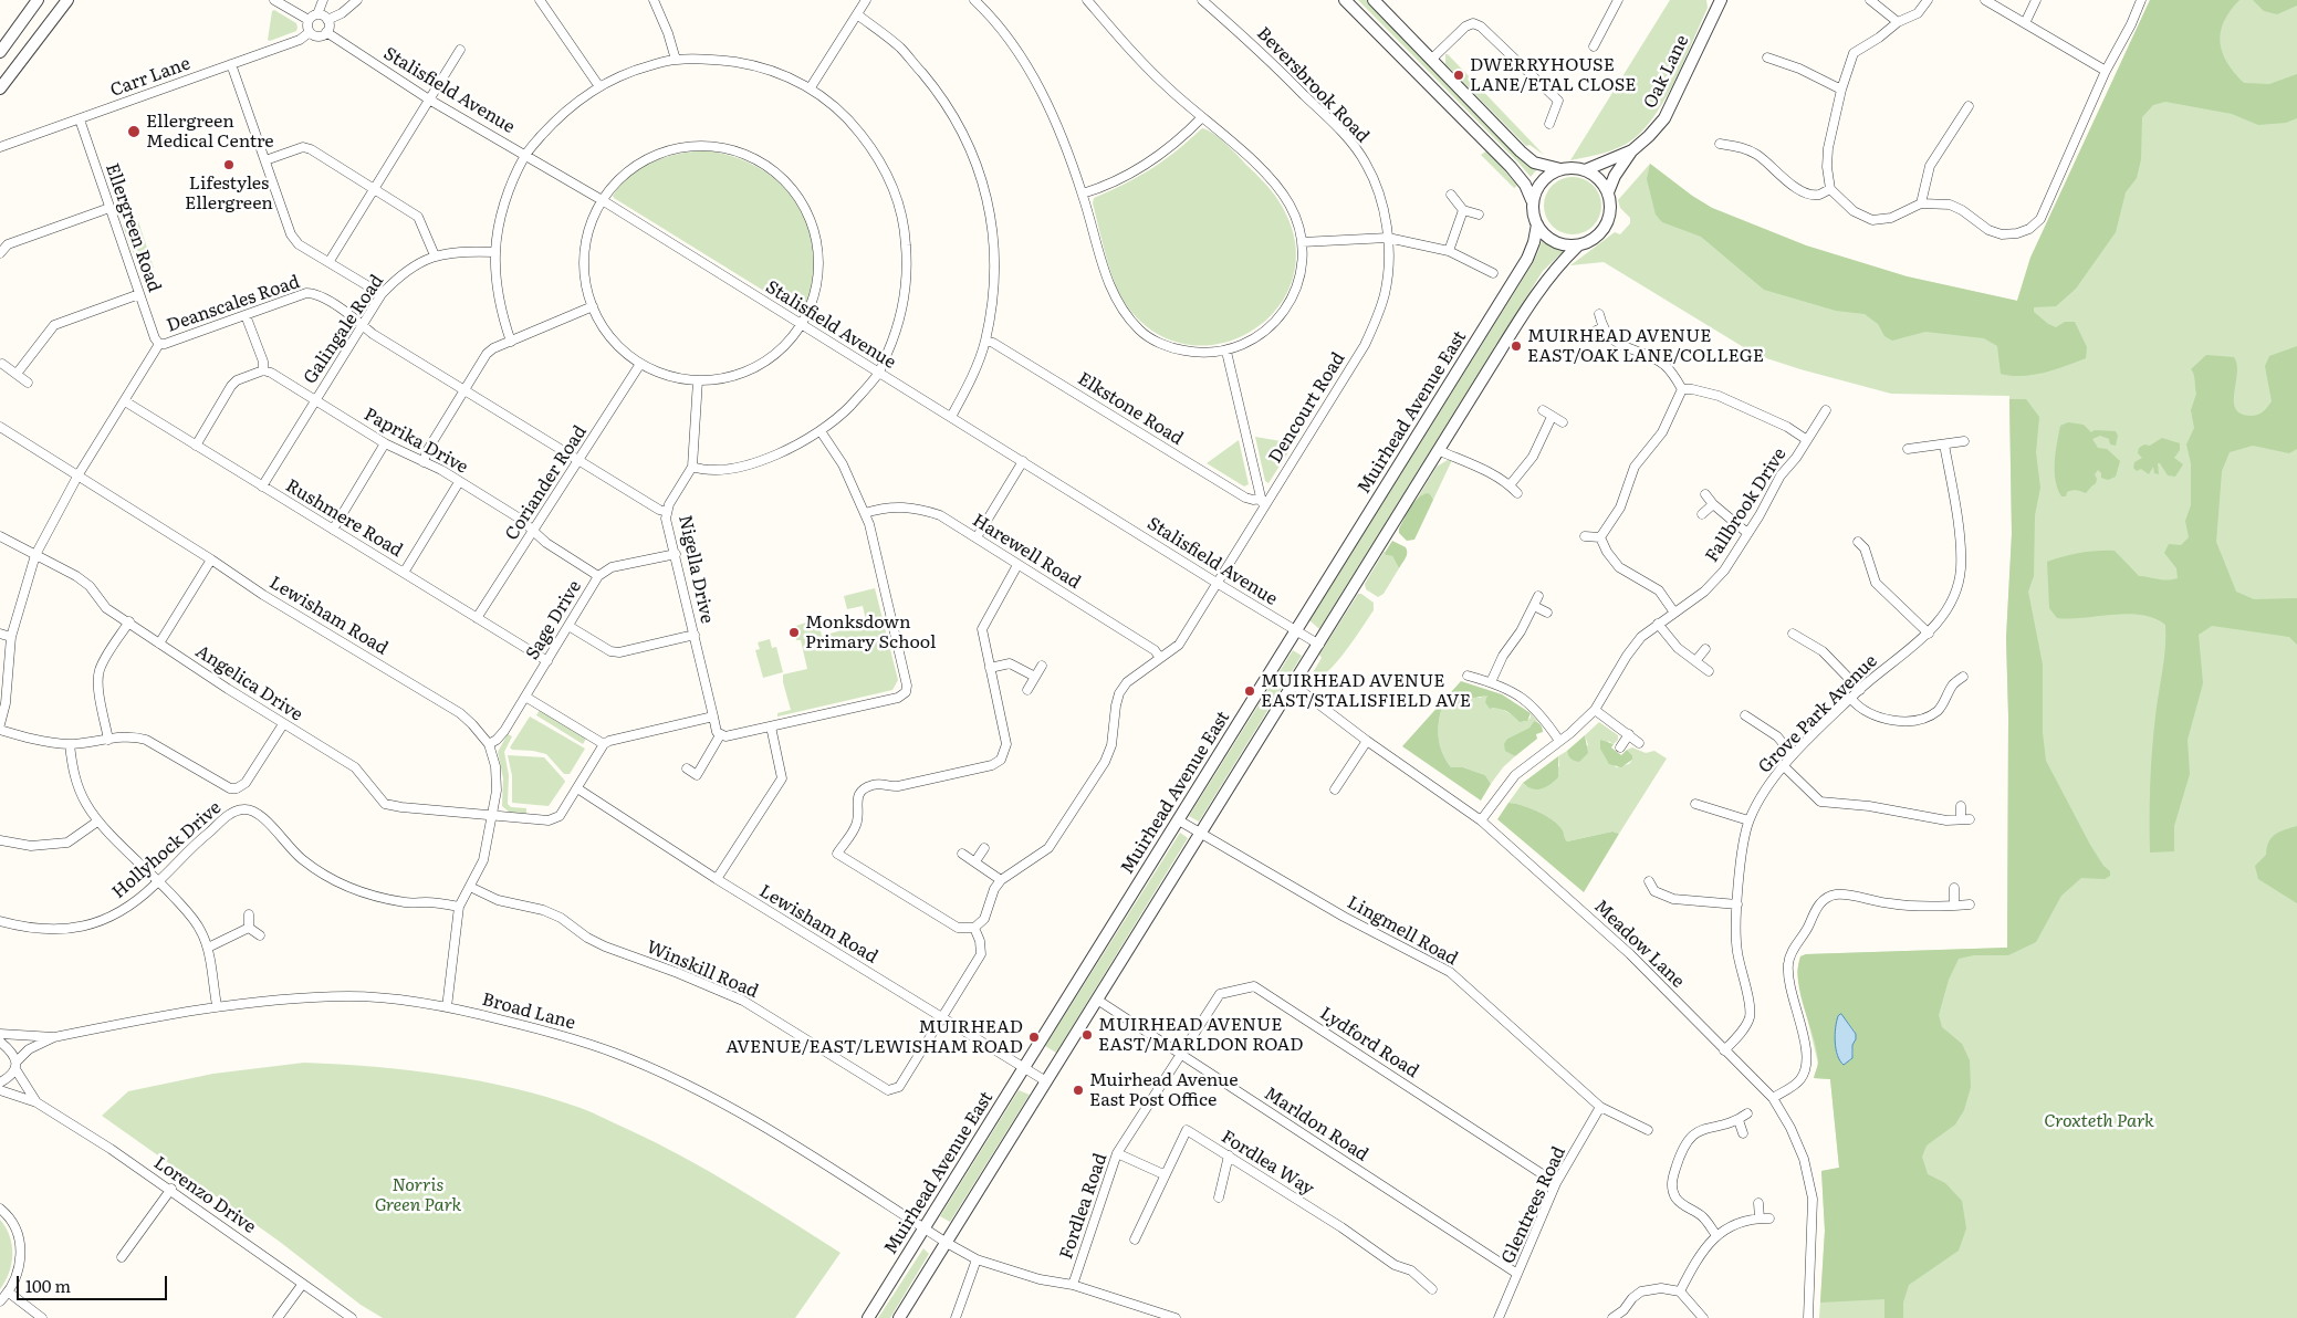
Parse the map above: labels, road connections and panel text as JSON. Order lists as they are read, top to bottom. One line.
{"streets":{"street":["Oak Lane","Carr Lane","Beversbrook Road","Stalisfield Avenue","Ellergreen Road","Deanscales Road","Galingale Road","Dencourt Road","Elkstone Road","Muirhead Avenue East","Paprika Drive","Coriander Road","Fallbrook Drive","Rushmere Road","Harewell Road","Nigella Drive","Lewisham Road","Sage Drive","Angelica Drive","Grove Park Avenue","Hollyhock Drive","Lingmell Road","Meadow Lane","Winskill Road","Broad Lane","Lydford Road","Marldon Road","Fordlea Way","Lorenzo Drive","Glentrees Road","Fordlea Road"]},"crossings":[["Oak Lane","Muirhead Avenue East"],["Carr Lane","Stalisfield Avenue"],["Carr Lane","Ellergreen Road"],["Beversbrook Road","Dencourt Road"],["Stalisfield Avenue","Dencourt Road"],["Stalisfield Avenue","Muirhead Avenue East"],["Ellergreen Road","Deanscales Road"],["Deanscales Road","Galingale Road"],["Deanscales Road","Rushmere Road"],["Deanscales Road","Lewisham Road"],["Deanscales Road","Angelica Drive"],["Galingale Road","Paprika Drive"],["Galingale Road","Rushmere Road"],["Dencourt Road","Elkstone Road"],["Dencourt Road","Harewell Road"],["Muirhead Avenue East","Lewisham Road"],["Muirhead Avenue East","Lingmell Road"],["Muirhead Avenue East","Broad Lane"],["Paprika Drive","Coriander Road"],["Paprika Drive","Sage Drive"],["Coriander Road","Rushmere Road"],["Fallbrook Drive","Meadow Lane"],["Rushmere Road","Sage Drive"],["Nigella Drive","Sage Drive"],["Lewisham Road","Sage Drive"],["Lewisham Road","Angelica Drive"],["Lewisham Road","Hollyhock Drive"],["Lewisham Road","Winskill Road"],["Grove Park Avenue","Meadow Lane"],["Lingmell Road","Glentrees Road"],["Broad Lane","Fordlea Road"],["Lydford Road","Marldon Road"],["Lydford Road","Glentrees Road"],["Lydford Road","Fordlea Road"],["Marldon Road","Glentrees Road"],["Marldon Road","Fordlea Road"]],"parks":["Croxteth Park","Norris Green Park"],"places":["DWERRYHOUSE LANE/ETAL CLOSE","Ellergreen Medical Centre","Lifestyles Ellergreen","MUIRHEAD AVENUE EAST/OAK LANE/COLLEGE","Monksdown Primary School","MUIRHEAD AVENUE EAST/STALISFIELD AVE","MUIRHEAD AVENUE EAST/MARLDON ROAD","MUIRHEAD AVENUE/EAST/LEWISHAM ROAD","Muirhead Avenue East Post Office"],"scale_bar":"100 m"}
